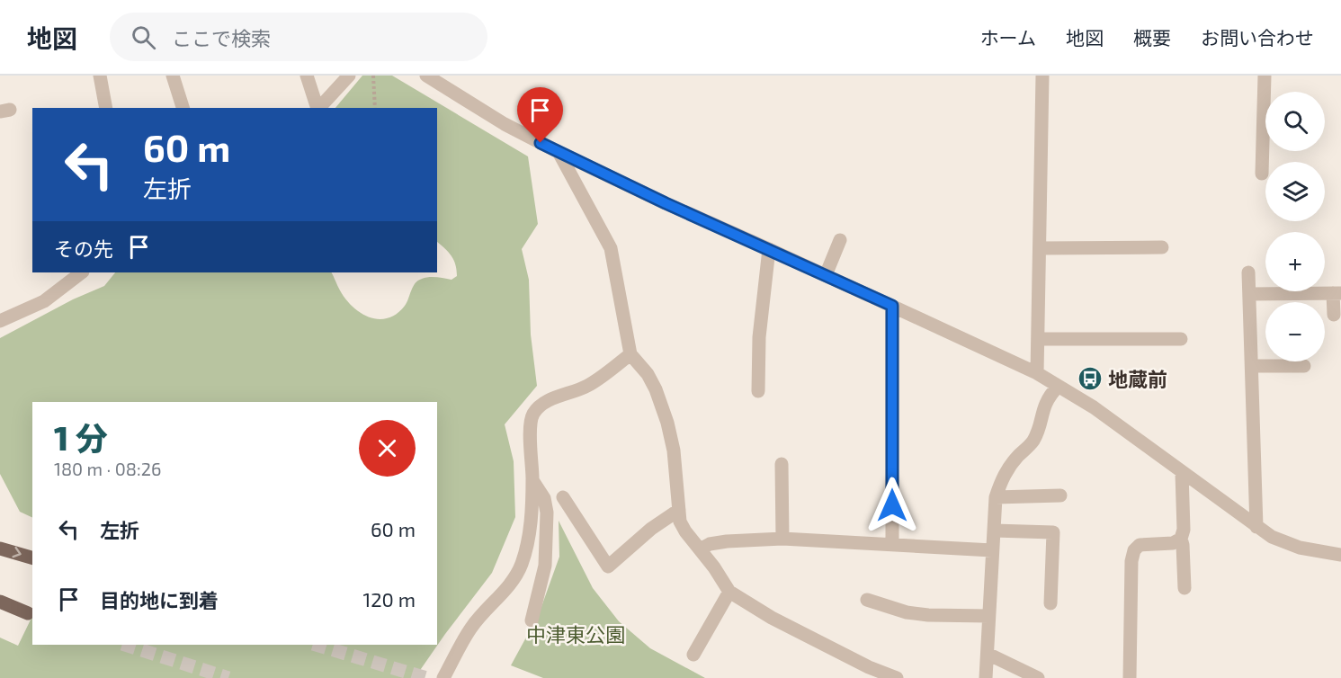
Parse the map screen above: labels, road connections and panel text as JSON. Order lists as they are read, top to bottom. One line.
{"parks":["中津東公園"],"places":{"bus stop":["地蔵前"]},"page":{"header":"地図","search":"ここで検索","nav":["ホーム","地図","概要","お問い合わせ"],"map_buttons":["+","−"],"turn":["60 m","左折"],"then":"その先","heading":["1 分","180 m · 08:26"],"list":[{"name":"左折","value":"60 m"},{"name":"目的地に到着","value":"120 m"}]}}
